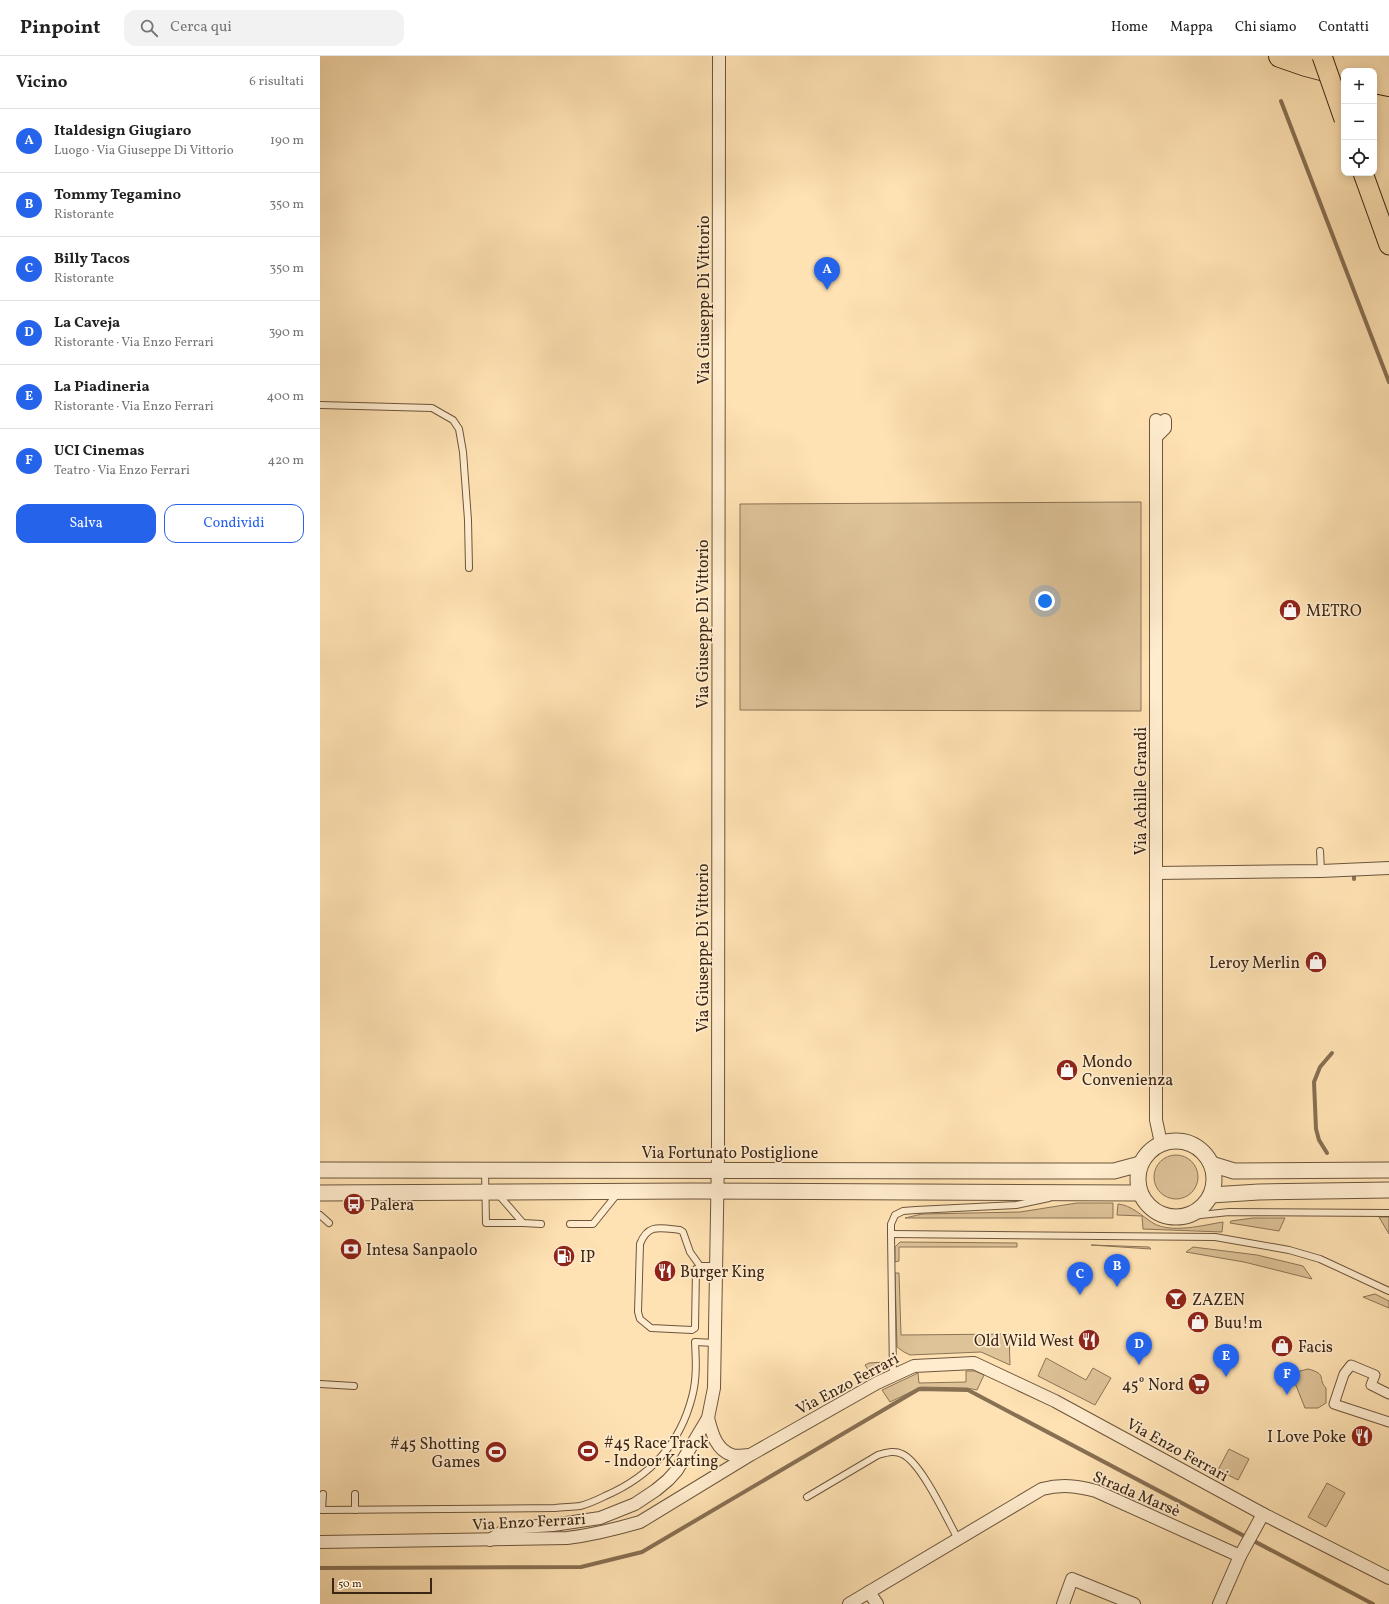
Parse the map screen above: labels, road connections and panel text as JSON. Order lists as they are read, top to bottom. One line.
{"streets":{"street":["Via Giuseppe Di Vittorio","Via Achille Grandi","Via Fortunato Postiglione","Via Enzo Ferrari","Strada Marsè"]},"crossings":[["Via Giuseppe Di Vittorio","Via Fortunato Postiglione"],["Via Achille Grandi","Via Fortunato Postiglione"]],"places":{"shop":["METRO","Leroy Merlin","Mondo Convenienza","Buu!m","Facis"],"bus stop":["Palera"],"bank":["Intesa Sanpaolo"],"fuel station":["IP"],"restaurant":["Burger King","Old Wild West","I Love Poke"],"bar":["ZAZEN"],"supermarket":["45° Nord"],"sports":["#45 Race Track - Indoor Karting","#45 Shotting Games"]},"scale_bar":"50 m","page":{"header":"Pinpoint","search":"Cerca qui","nav":["Home","Mappa","Chi siamo","Contatti"],"heading":["Vicino","6 risultati"],"map_buttons":["+","−"],"list":[{"mark":"A","name":"Italdesign Giugiaro","note":"Luogo · Via Giuseppe Di Vittorio","value":"190 m"},{"mark":"B","name":"Tommy Tegamino","note":"Ristorante","value":"350 m"},{"mark":"C","name":"Billy Tacos","note":"Ristorante","value":"350 m"},{"mark":"D","name":"La Caveja","note":"Ristorante · Via Enzo Ferrari","value":"390 m"},{"mark":"E","name":"La Piadineria","note":"Ristorante · Via Enzo Ferrari","value":"400 m"},{"mark":"F","name":"UCI Cinemas","note":"Teatro · Via Enzo Ferrari","value":"420 m"}],"pins":["A","B","C","D","E","F"],"buttons":["Salva","Condividi"],"scale":"50 m"}}
